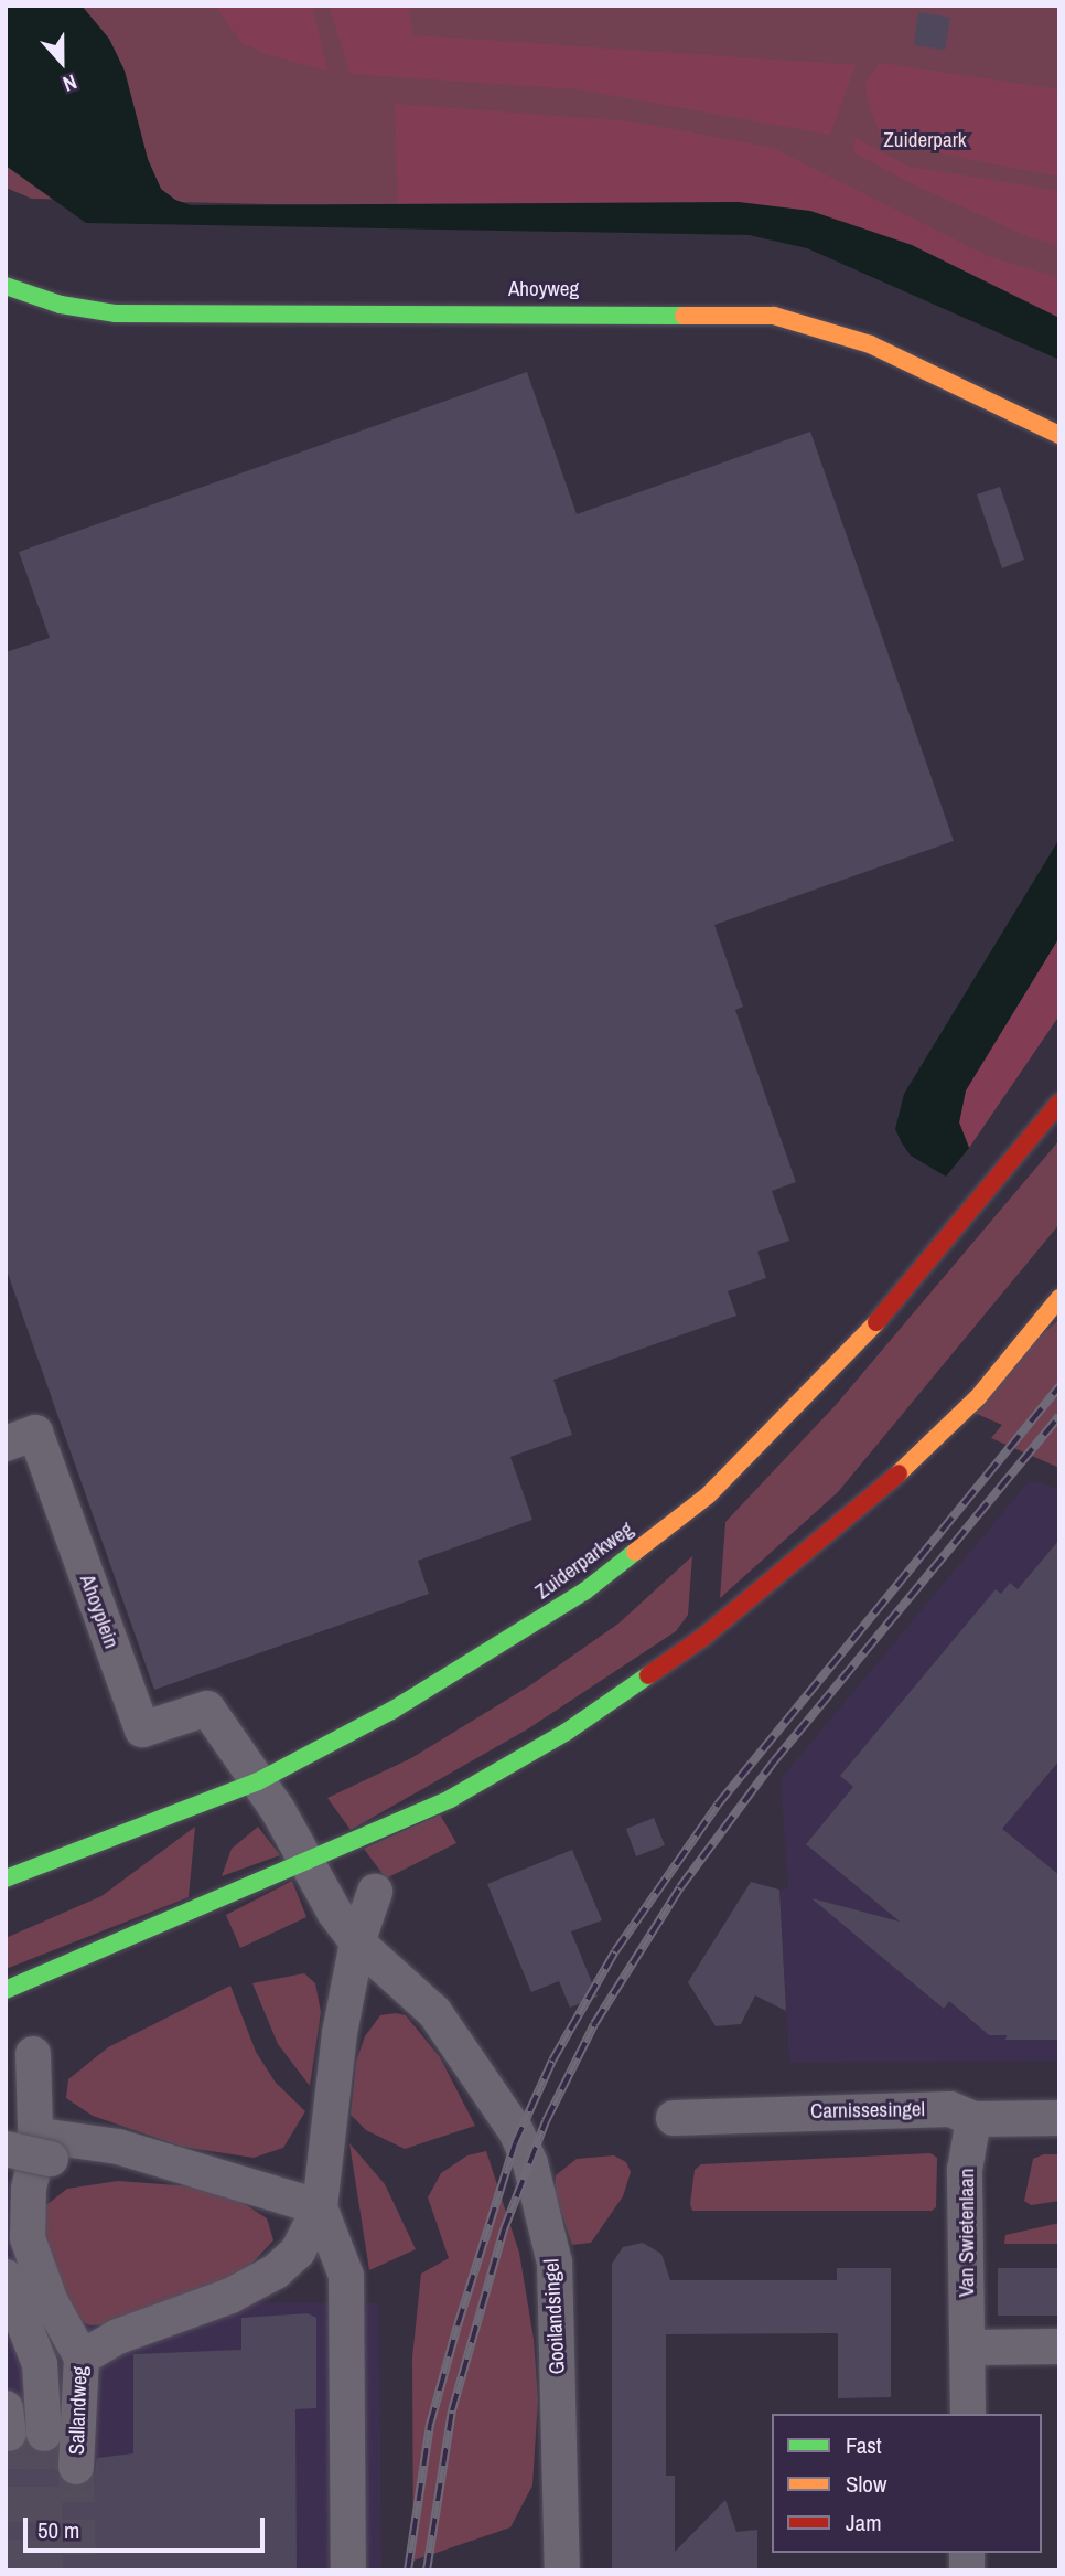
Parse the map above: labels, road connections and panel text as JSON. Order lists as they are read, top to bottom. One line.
{"streets":{"main road":["Ahoyweg","Zuiderparkweg"],"street":["Ahoyplein","Carnissesingel","Van Swietenlaan","Gooilandsingel","Sallandweg"]},"crossings":[["Zuiderparkweg","Gooilandsingel"],["Ahoyplein","Gooilandsingel"],["Carnissesingel","Van Swietenlaan"]],"parks":["Zuiderpark"],"legend":["Fast","Slow","Jam"],"scale_bar":"50 m","north":"bottom"}
